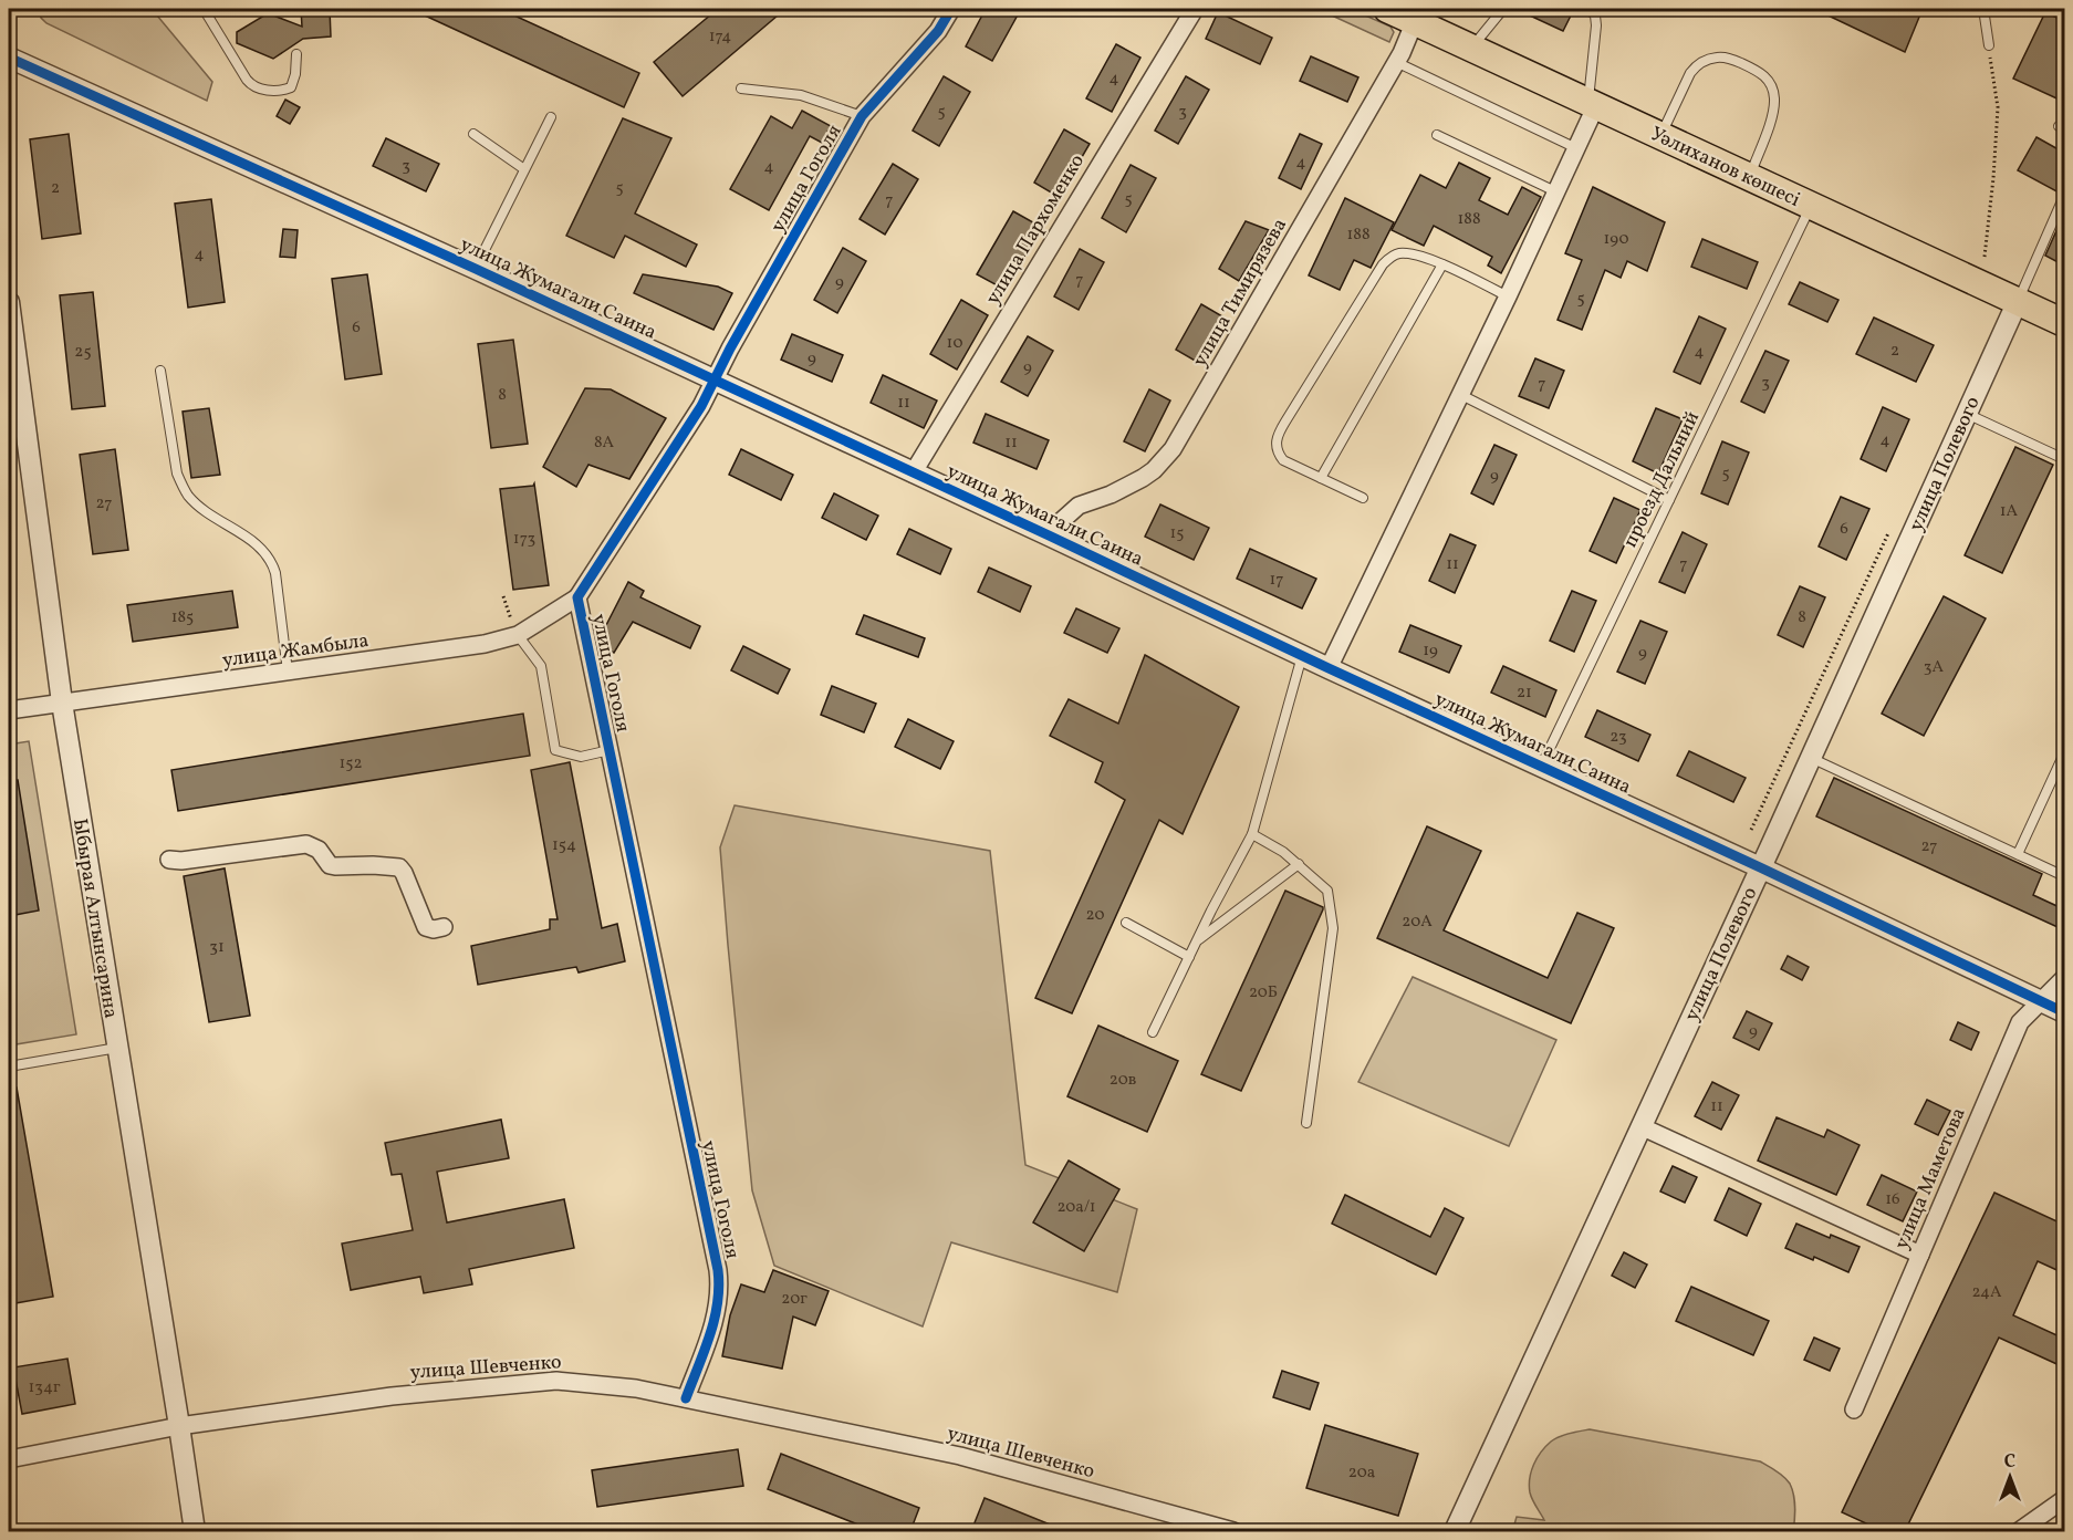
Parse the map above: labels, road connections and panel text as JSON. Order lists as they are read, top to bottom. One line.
{"streets":{"highway":["Уәлиханов көшесі"],"street":["улица Гоголя","улица Пархоменко","улица Жумагали Саина","улица Тимирязева","улица Полевого","улица Жамбыла","Ыбырая Алтынсарина","улица Маметова","улица Шевченко"],"lane":["проезд Дальний"]},"crossings":[["Уәлиханов көшесі","улица Тимирязева"],["Уәлиханов көшесі","улица Полевого"],["Уәлиханов көшесі","проезд Дальний"],["улица Гоголя","улица Жумагали Саина"],["улица Гоголя","улица Жамбыла"],["улица Гоголя","улица Шевченко"],["улица Пархоменко","улица Жумагали Саина"],["улица Жумагали Саина","улица Тимирязева"],["улица Жумагали Саина","улица Полевого"],["улица Жумагали Саина","проезд Дальний"],["улица Жумагали Саина","улица Маметова"],["улица Жамбыла","Ыбырая Алтынсарина"],["Ыбырая Алтынсарина","улица Шевченко"]],"house_numbers":["174","4","5","3","4","3","4","2","5","5","7","188","188","190","4","7","9","5","6","10","2","25","4","9","9","3","7","8","11","4","8А","11","5","9","27","1А","6","15","173","11","7","17","185","8","19","9","3А","21","23","152","154","27","20","20А","31","20Б","9","20в","11","16","20а/1","24А","20г","134г","20а"],"north":"top"}
